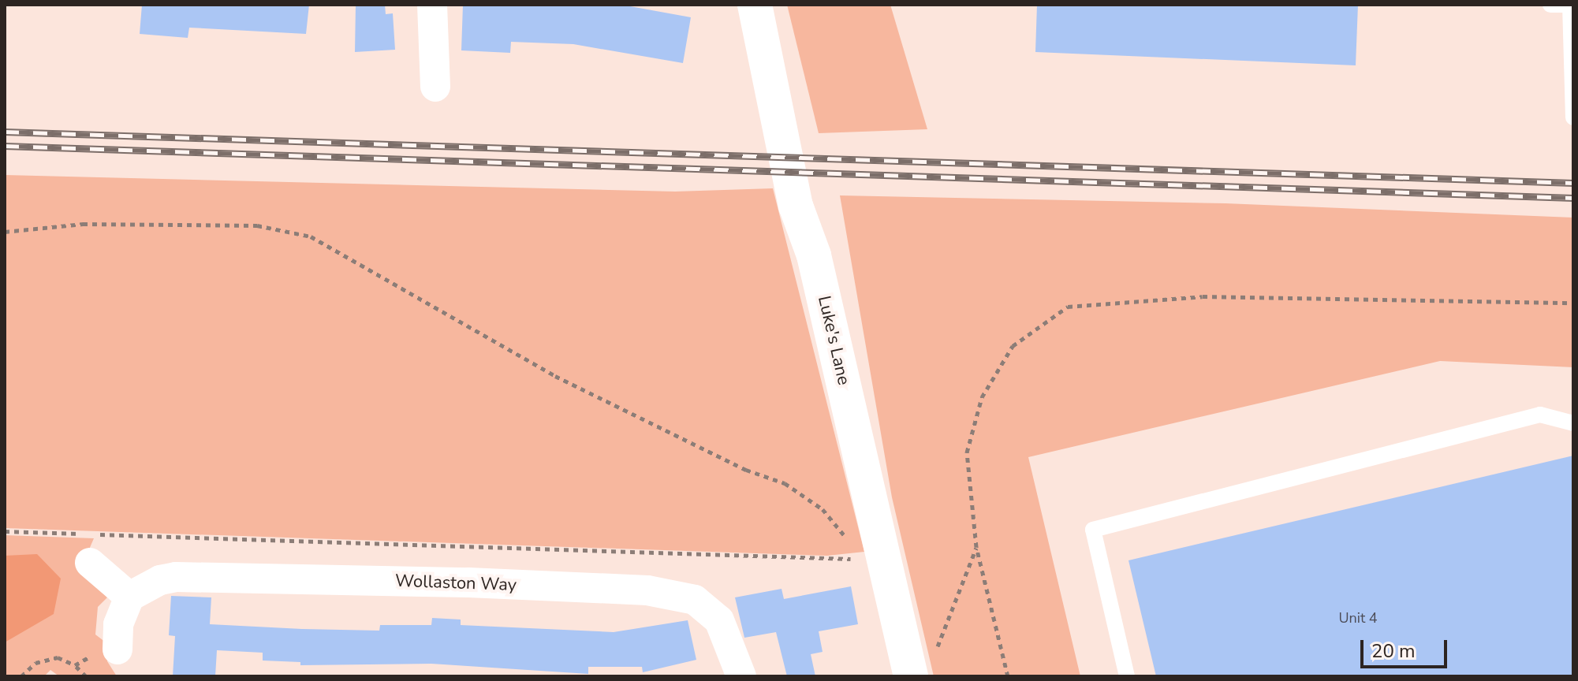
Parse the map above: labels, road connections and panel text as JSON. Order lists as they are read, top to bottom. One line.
{"streets":{"street":["Luke's Lane","Wollaston Way"]},"house_numbers":["Unit 4"],"scale_bar":"20 m"}
